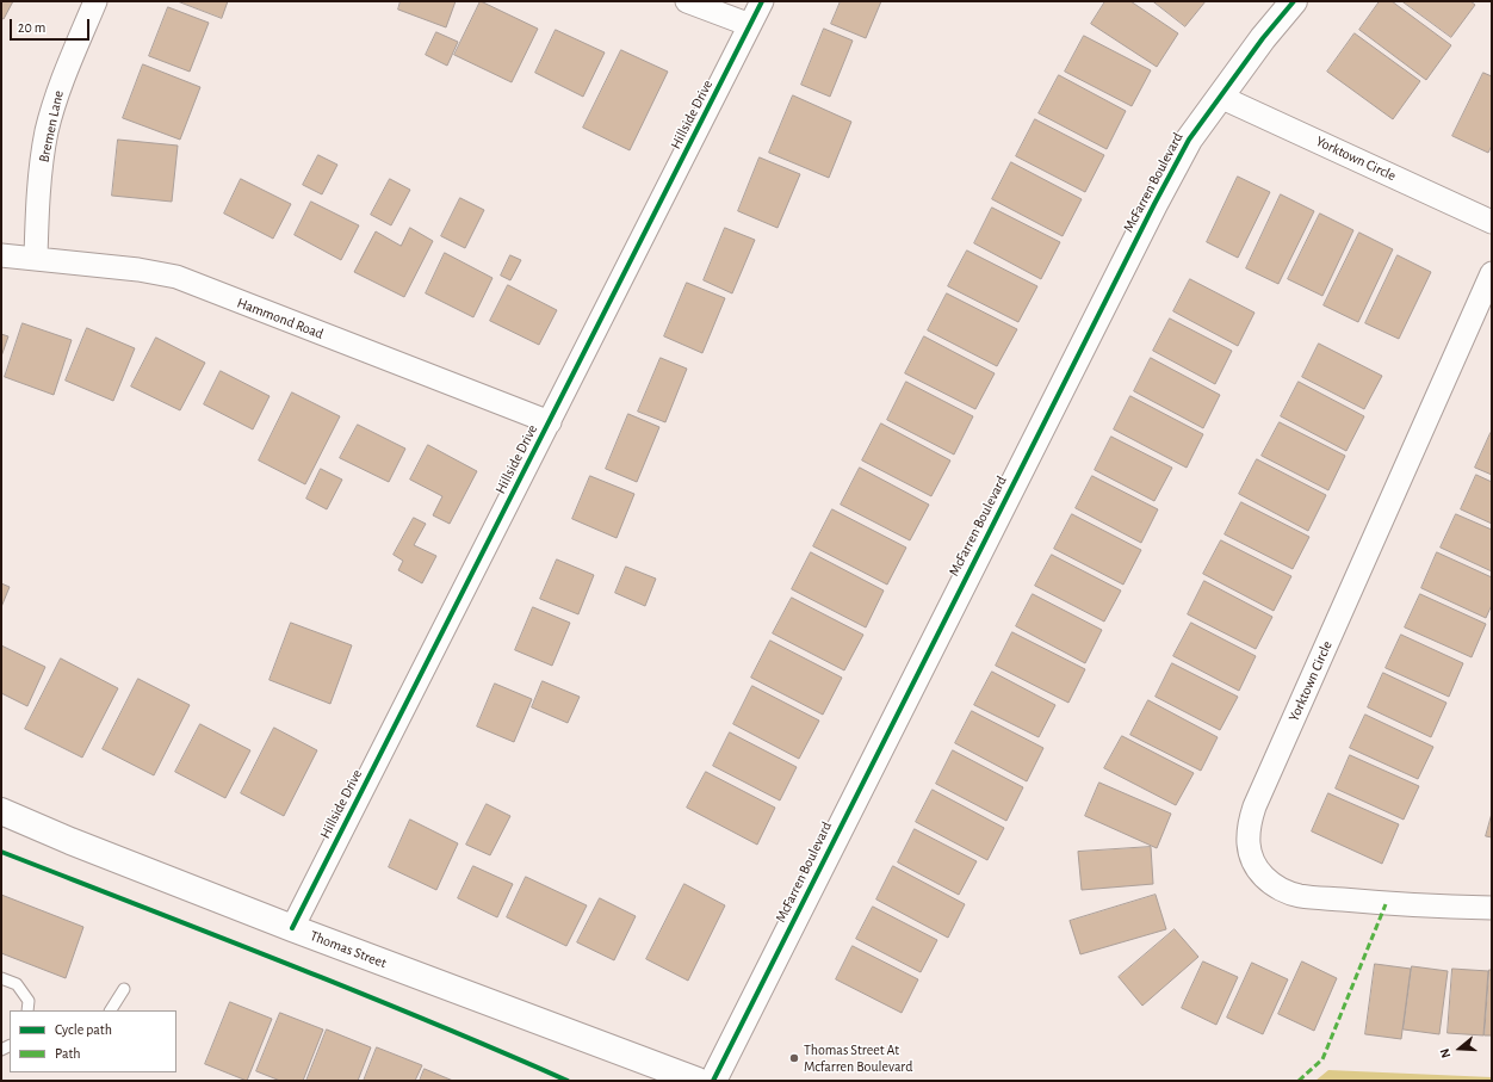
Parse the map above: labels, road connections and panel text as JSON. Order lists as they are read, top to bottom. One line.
{"streets":{"street":["Hillside Drive","Bremen Lane","Yorktown Circle","McFarren Boulevard","Hammond Road","Thomas Street"]},"crossings":[["Hillside Drive","Hammond Road"],["Hillside Drive","Thomas Street"],["Bremen Lane","Hammond Road"],["Yorktown Circle","McFarren Boulevard"]],"places":["Thomas Street At Mcfarren Boulevard"],"legend":["Cycle path","Path"],"scale_bar":"20 m","north":"left"}
